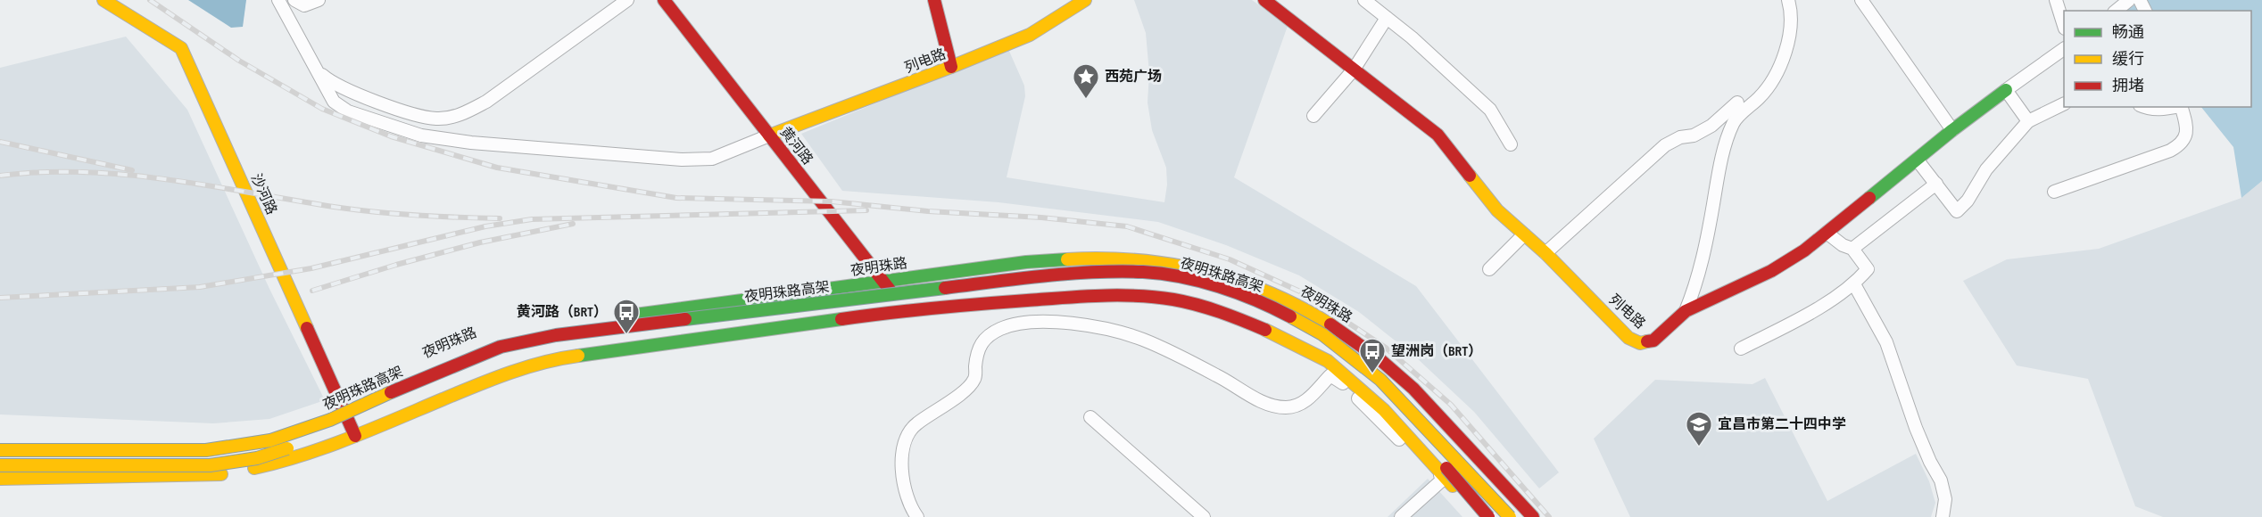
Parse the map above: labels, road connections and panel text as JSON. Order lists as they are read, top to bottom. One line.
{"streets":{"main road":["列电路","黄河路","沙河路","夜明珠路","夜明珠路高架"]},"crossings":[["列电路","黄河路"],["黄河路","夜明珠路"],["沙河路","夜明珠路"]],"places":{"place":["西苑广场"],"bus stop":["黄河路（BRT）","望洲岗（BRT）"],"school or university":["宜昌市第二十四中学"]},"legend":["畅通","缓行","拥堵"]}
